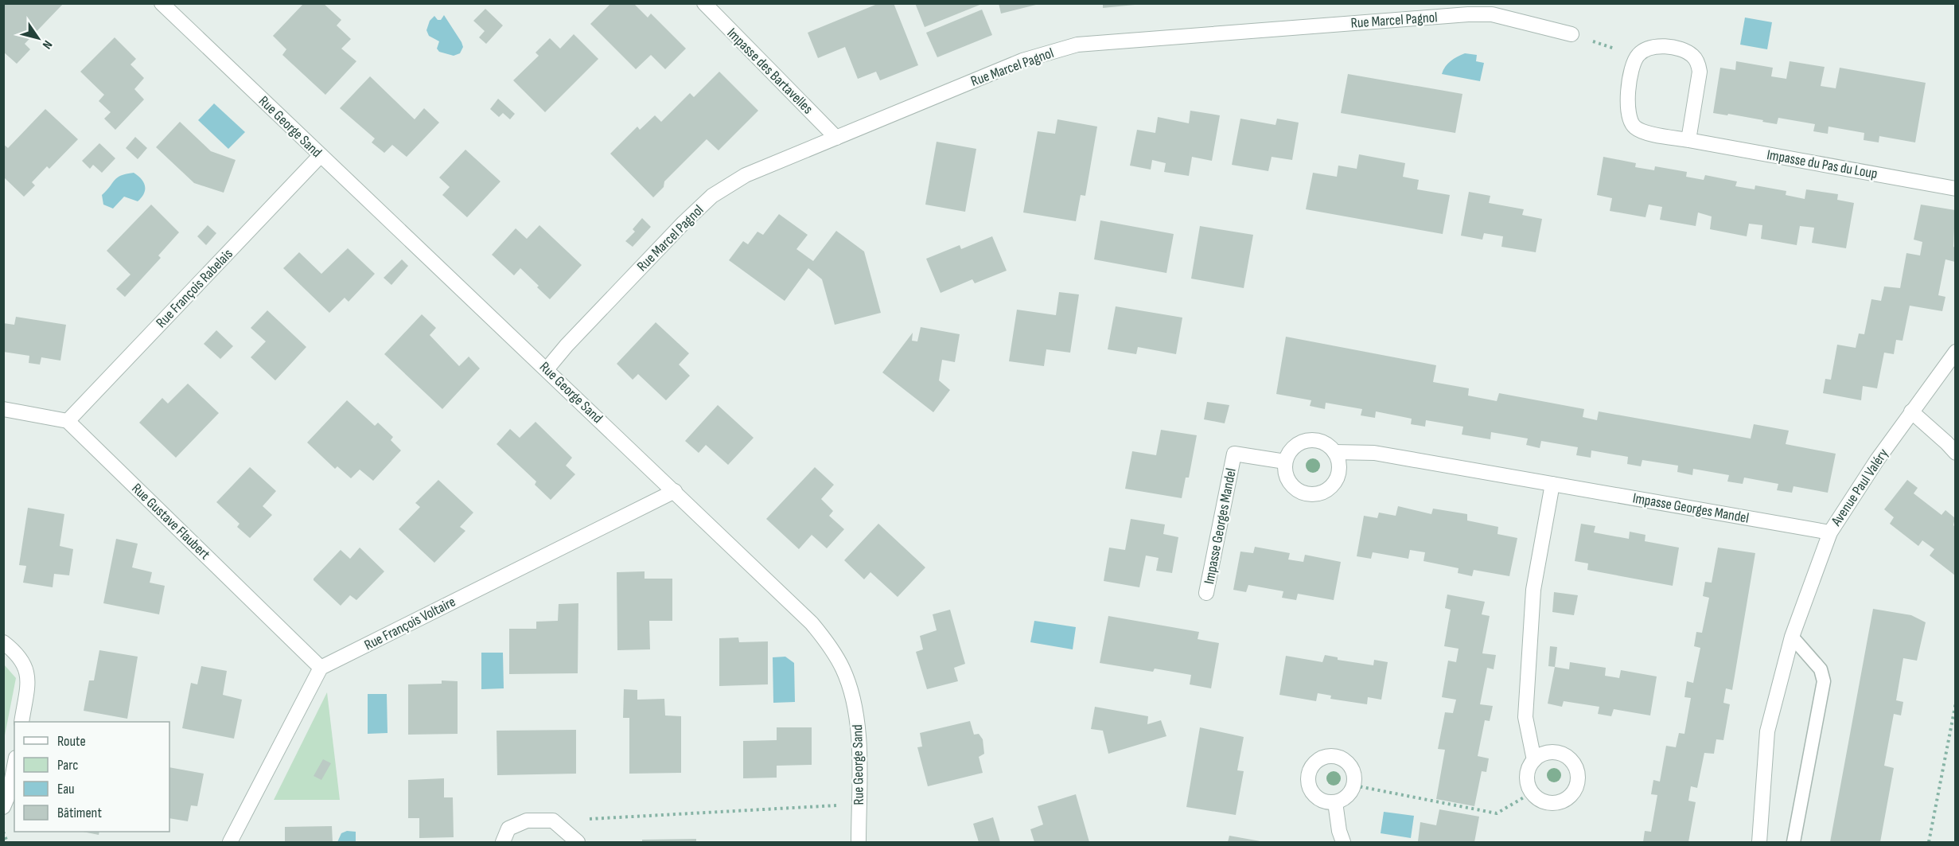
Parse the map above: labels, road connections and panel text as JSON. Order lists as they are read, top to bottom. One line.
{"streets":{"street":["Rue Marcel Pagnol","Impasse des Bartavelles","Rue George Sand","Impasse du Pas du Loup","Rue François Rabelais","Avenue Paul Valéry","Impasse Georges Mandel","Rue Gustave Flaubert","Rue François Voltaire"]},"crossings":[["Rue Marcel Pagnol","Impasse des Bartavelles"],["Rue Marcel Pagnol","Rue George Sand"],["Rue George Sand","Rue François Rabelais"],["Rue George Sand","Rue François Voltaire"],["Rue François Rabelais","Rue Gustave Flaubert"],["Avenue Paul Valéry","Impasse Georges Mandel"],["Rue Gustave Flaubert","Rue François Voltaire"]],"legend":["Route","Parc","Eau","Bâtiment"],"north":"bottom right"}
